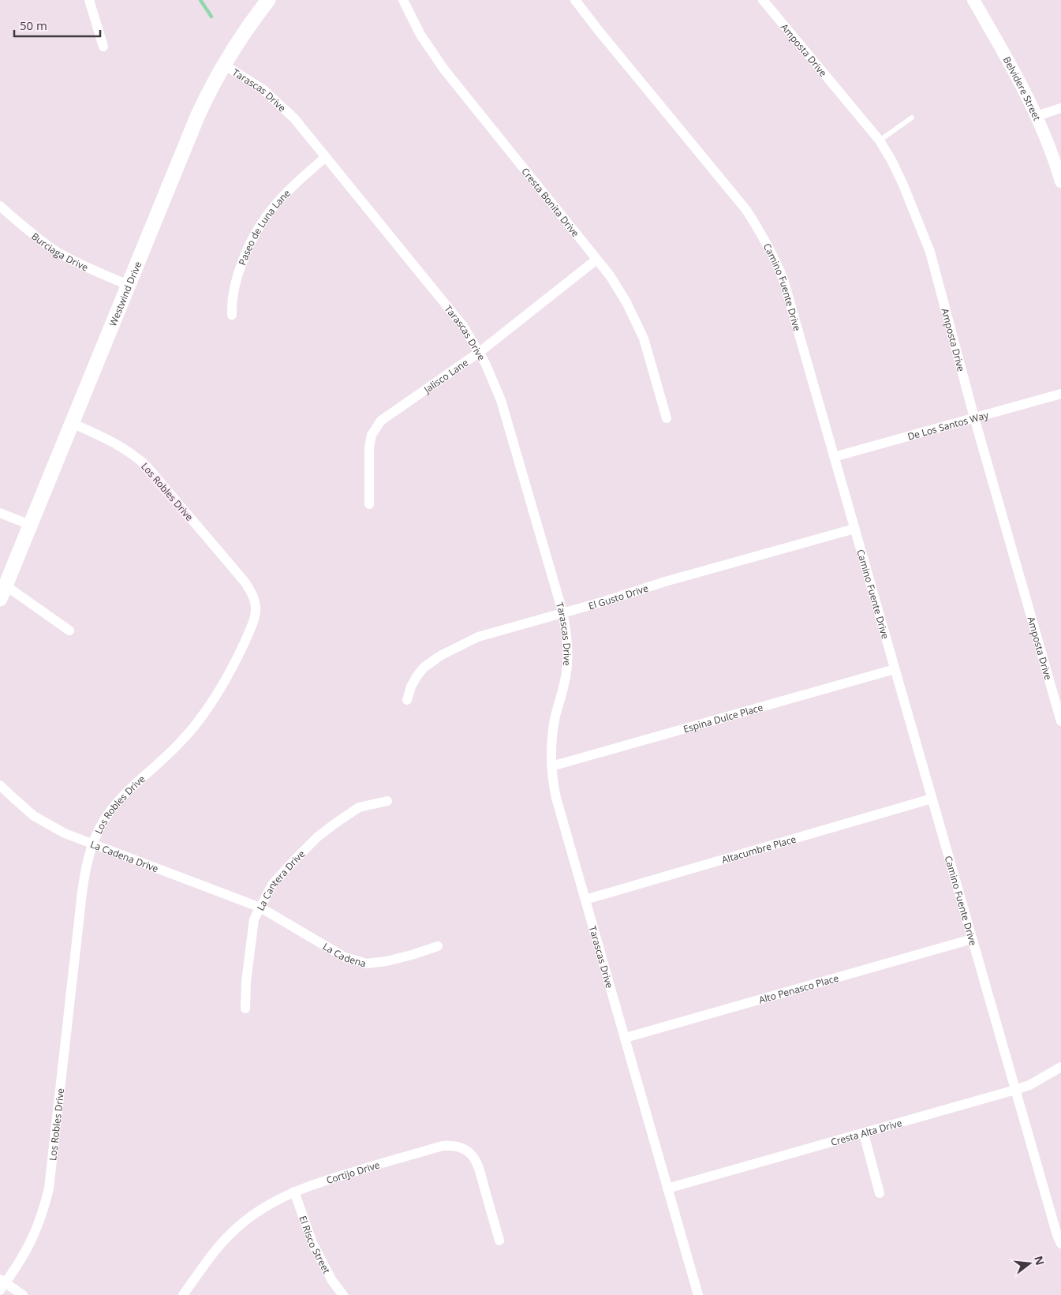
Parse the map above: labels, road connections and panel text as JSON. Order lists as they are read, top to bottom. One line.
{"streets":{"main road":["Westwind Drive"],"street":["Amposta Drive","Belvidere Street","Tarascas Drive","Cresta Bonita Drive","Paseo de Luna Lane","Burciaga Drive","Camino Fuente Drive","Jalisco Lane","De Los Santos Way","Los Robles Drive","El Gusto Drive","Espina Dulce Place","Altacumbre Place","La Cadena Drive","La Cantera Drive","La Cadena","Alto Penasco Place","Cresta Alta Drive","Cortijo Drive","El Risco Street"]},"crossings":[["Amposta Drive","De Los Santos Way"],["Tarascas Drive","Paseo de Luna Lane"],["Tarascas Drive","Westwind Drive"],["Tarascas Drive","Jalisco Lane"],["Tarascas Drive","El Gusto Drive"],["Tarascas Drive","Espina Dulce Place"],["Tarascas Drive","Altacumbre Place"],["Tarascas Drive","Alto Penasco Place"],["Tarascas Drive","Cresta Alta Drive"],["Cresta Bonita Drive","Jalisco Lane"],["Burciaga Drive","Westwind Drive"],["Camino Fuente Drive","De Los Santos Way"],["Camino Fuente Drive","El Gusto Drive"],["Camino Fuente Drive","Espina Dulce Place"],["Camino Fuente Drive","Altacumbre Place"],["Camino Fuente Drive","Alto Penasco Place"],["Camino Fuente Drive","Cresta Alta Drive"],["Westwind Drive","Los Robles Drive"],["Los Robles Drive","La Cadena Drive"],["La Cadena Drive","La Cantera Drive"],["La Cadena Drive","La Cadena"],["La Cantera Drive","La Cadena"],["Cortijo Drive","El Risco Street"]],"scale_bar":"50 m","north":"right"}
